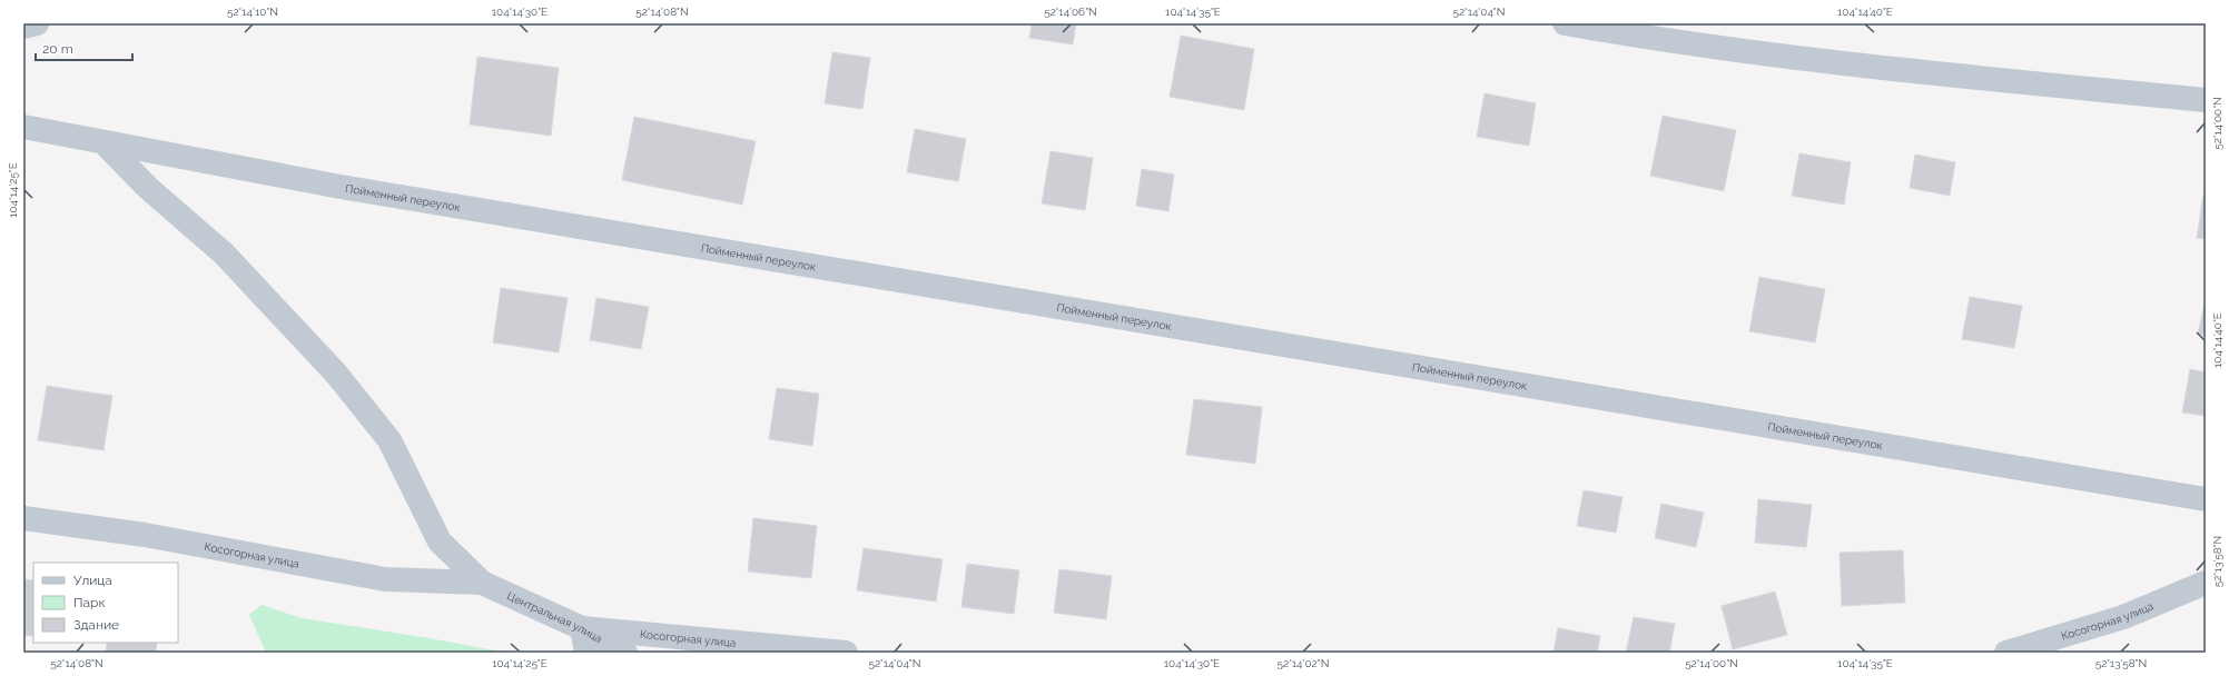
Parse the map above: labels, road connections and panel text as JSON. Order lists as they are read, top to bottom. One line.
{"streets":{"street":["Пойменный переулок","Косогорная улица","Центральная улица"]},"crossings":[["Косогорная улица","Центральная улица"]],"legend":["Улица","Парк","Здание"],"scale_bar":"20 m","coordinates":["52°14'10\"N","104°14'30\"E","52°14'08\"N","52°14'06\"N","104°14'35\"E","52°14'04\"N","104°14'40\"E","52°14'00\"N","104°14'25\"E","52°13'58\"N","52°14'02\"N"]}
